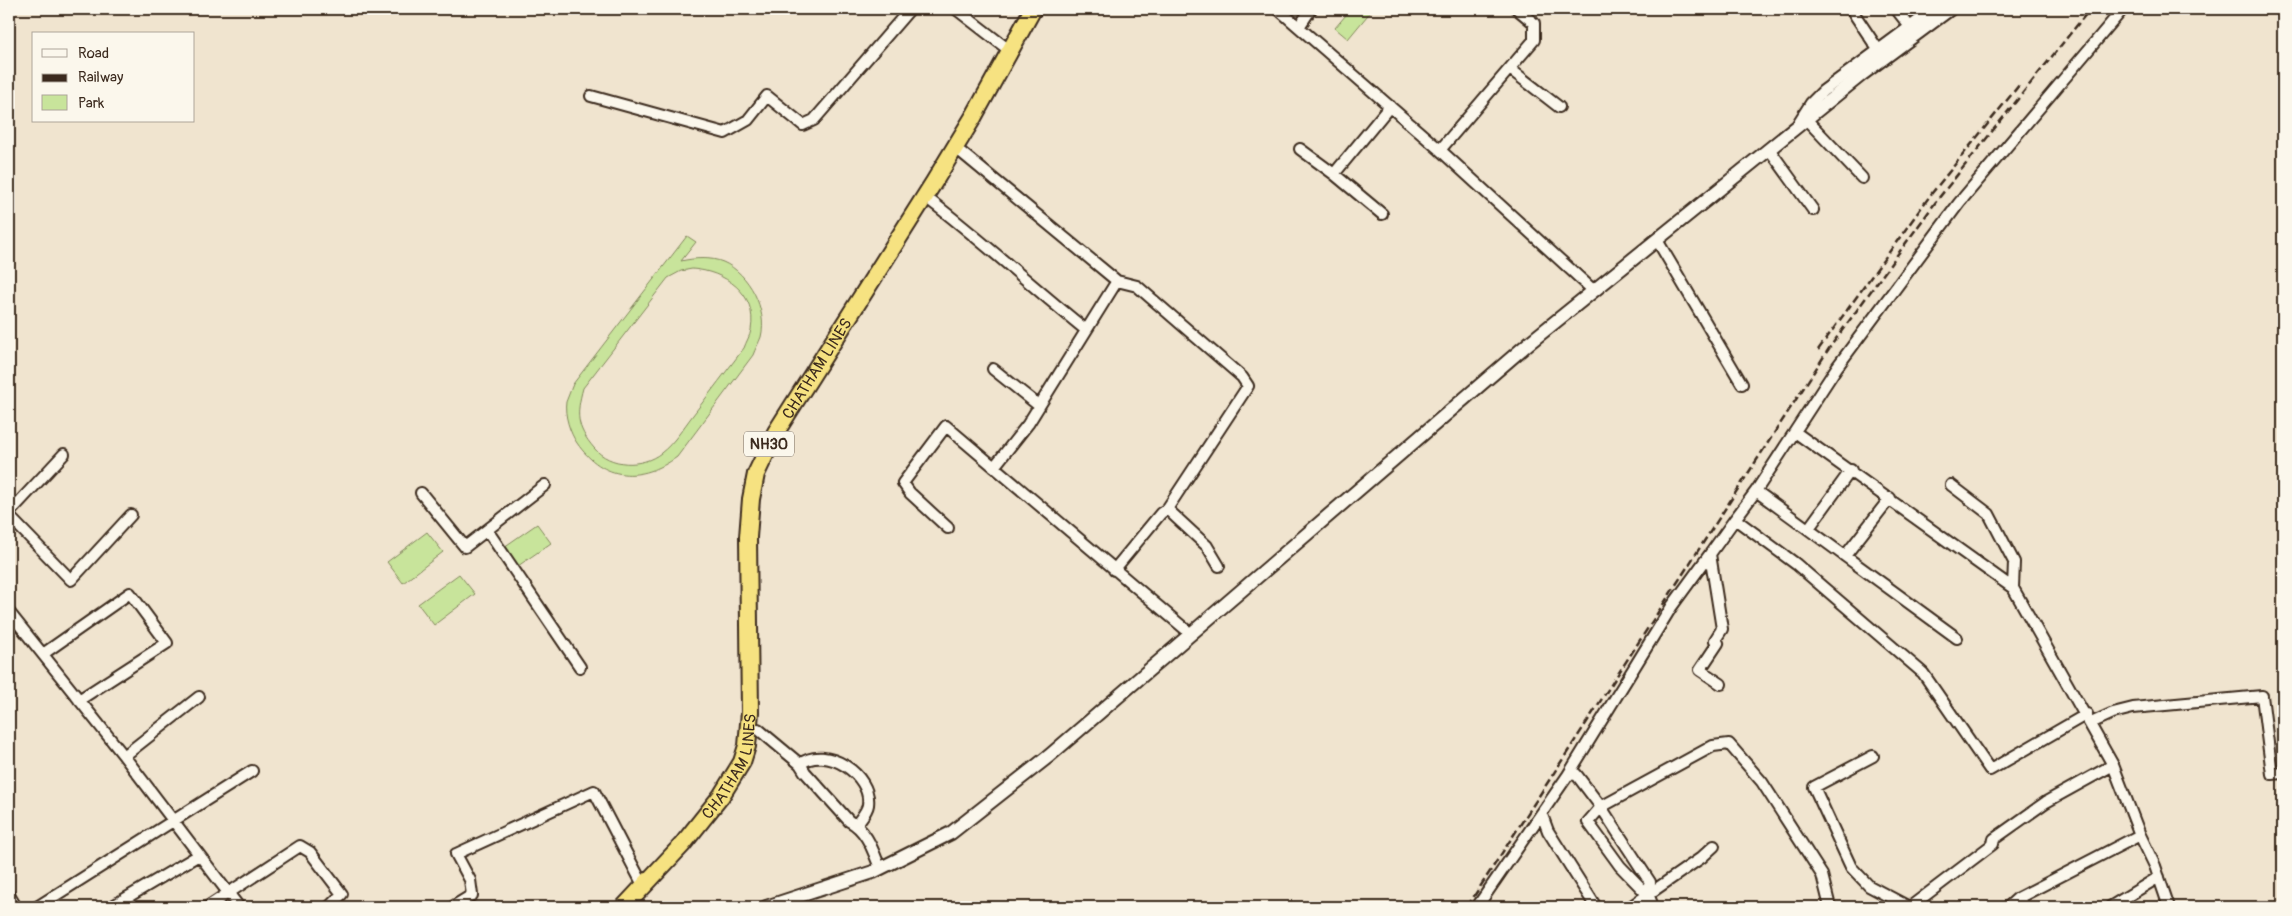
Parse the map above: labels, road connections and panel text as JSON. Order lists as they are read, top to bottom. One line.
{"streets":{"highway":["CHATHAM LINES","NH30"]},"legend":["Road","Railway","Park"]}
